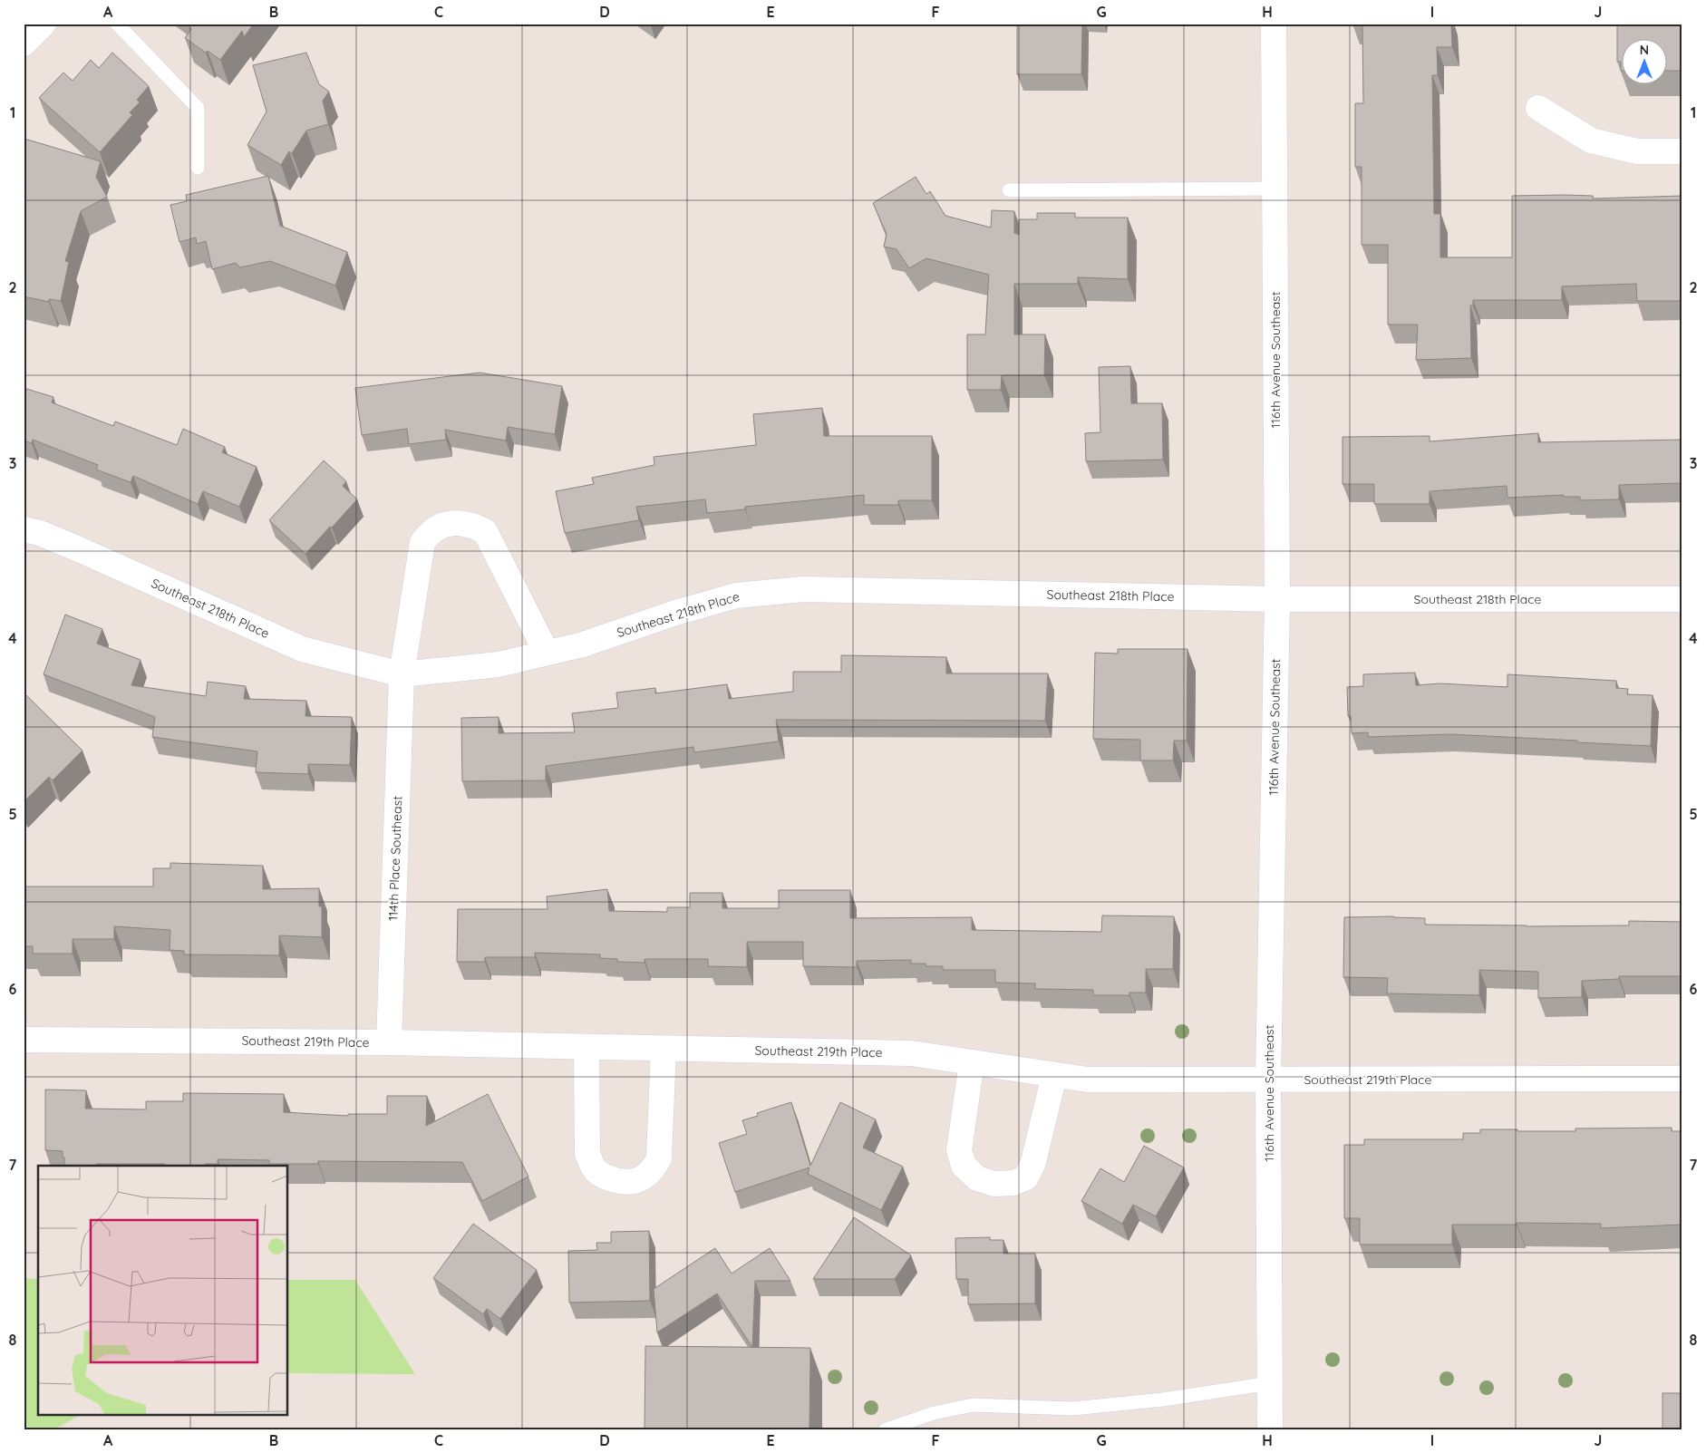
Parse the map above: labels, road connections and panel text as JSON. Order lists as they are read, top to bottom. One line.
{"streets":{"street":["116th Avenue Southeast","Southeast 218th Place","114th Place Southeast","Southeast 219th Place"]},"crossings":[["116th Avenue Southeast","Southeast 218th Place"],["116th Avenue Southeast","Southeast 219th Place"],["Southeast 218th Place","114th Place Southeast"],["114th Place Southeast","Southeast 219th Place"]],"north":"top","grid":{"columns":["A","B","C","D","E","F","G","H","I","J"],"rows":["1","2","3","4","5","6","7","8"]}}
